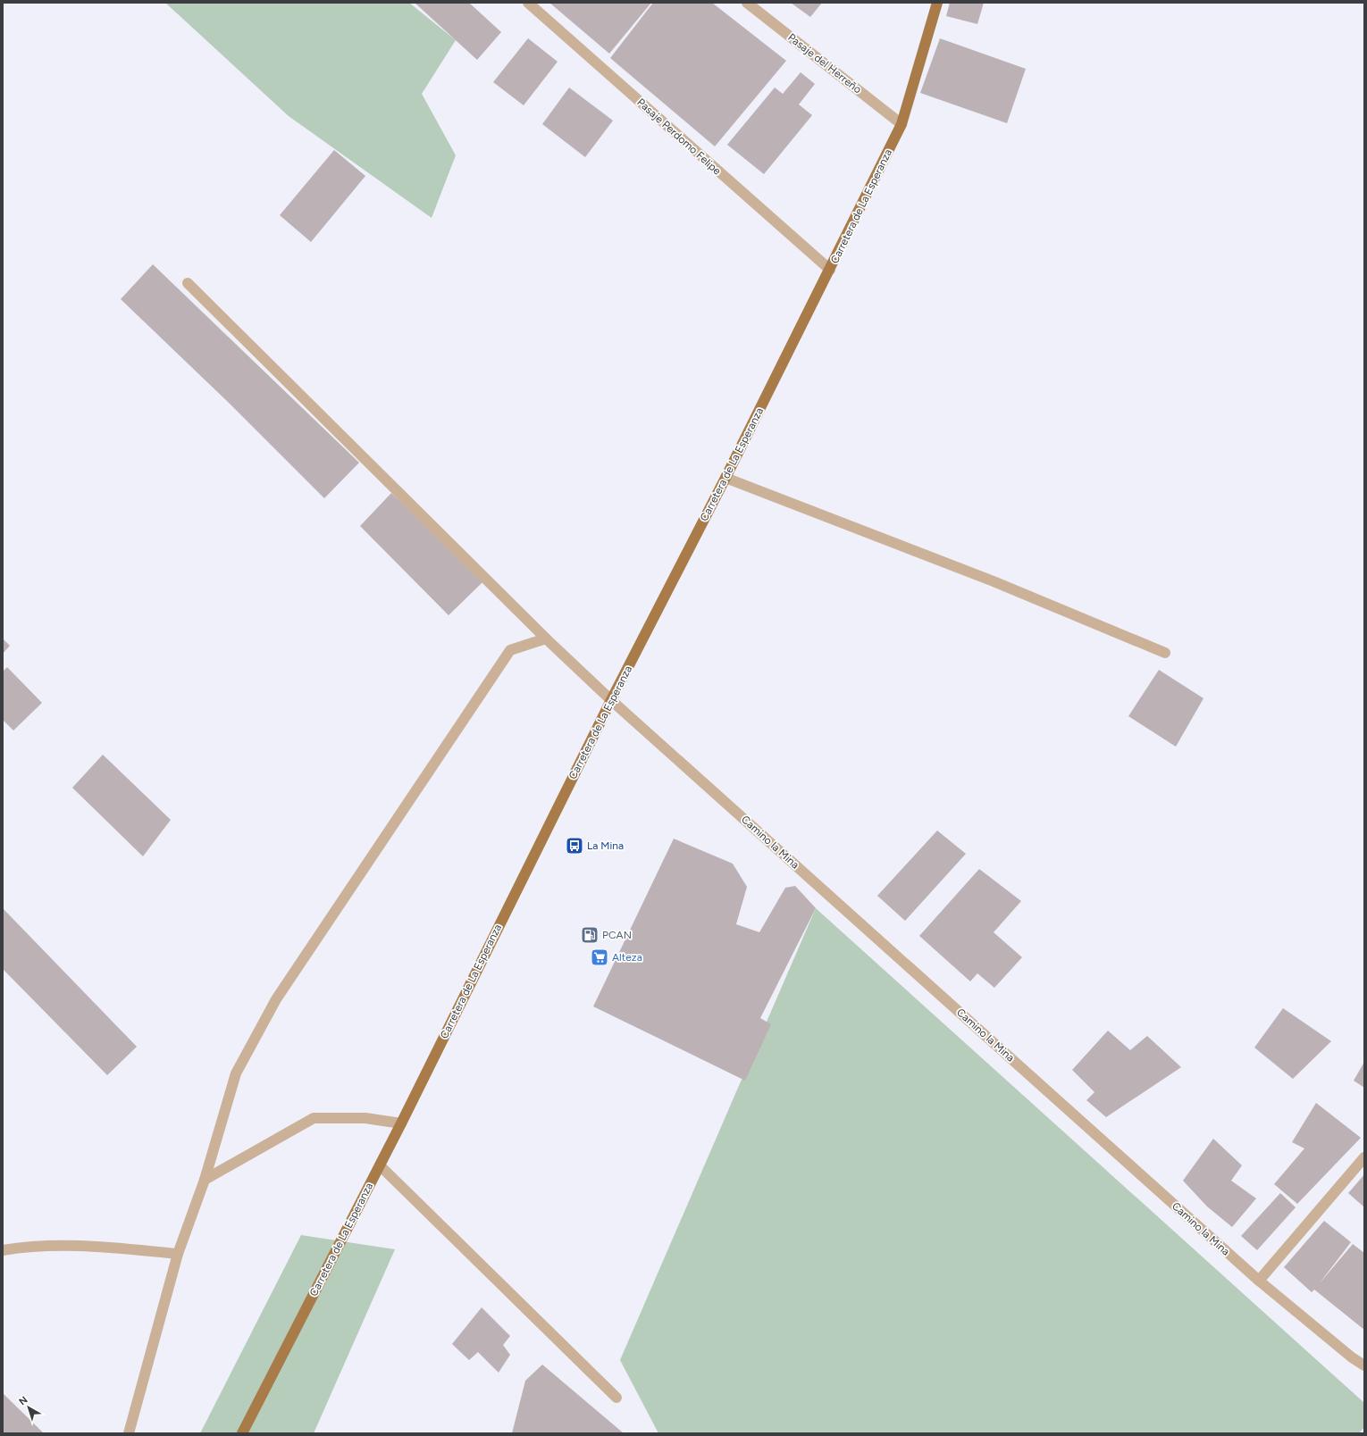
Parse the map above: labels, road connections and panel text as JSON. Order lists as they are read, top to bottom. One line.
{"streets":{"main road":["Carretera de La Esperanza"],"street":["Pasaje del Herreño","Pasaje Perdomo Felipe","Camino la Mina"]},"crossings":[["Pasaje del Herreño","Carretera de La Esperanza"],["Pasaje Perdomo Felipe","Carretera de La Esperanza"],["Carretera de La Esperanza","Camino la Mina"]],"places":{"bus stop":["La Mina"],"fuel station":["PCAN"],"supermarket":["Alteza"]},"north":"top left"}
